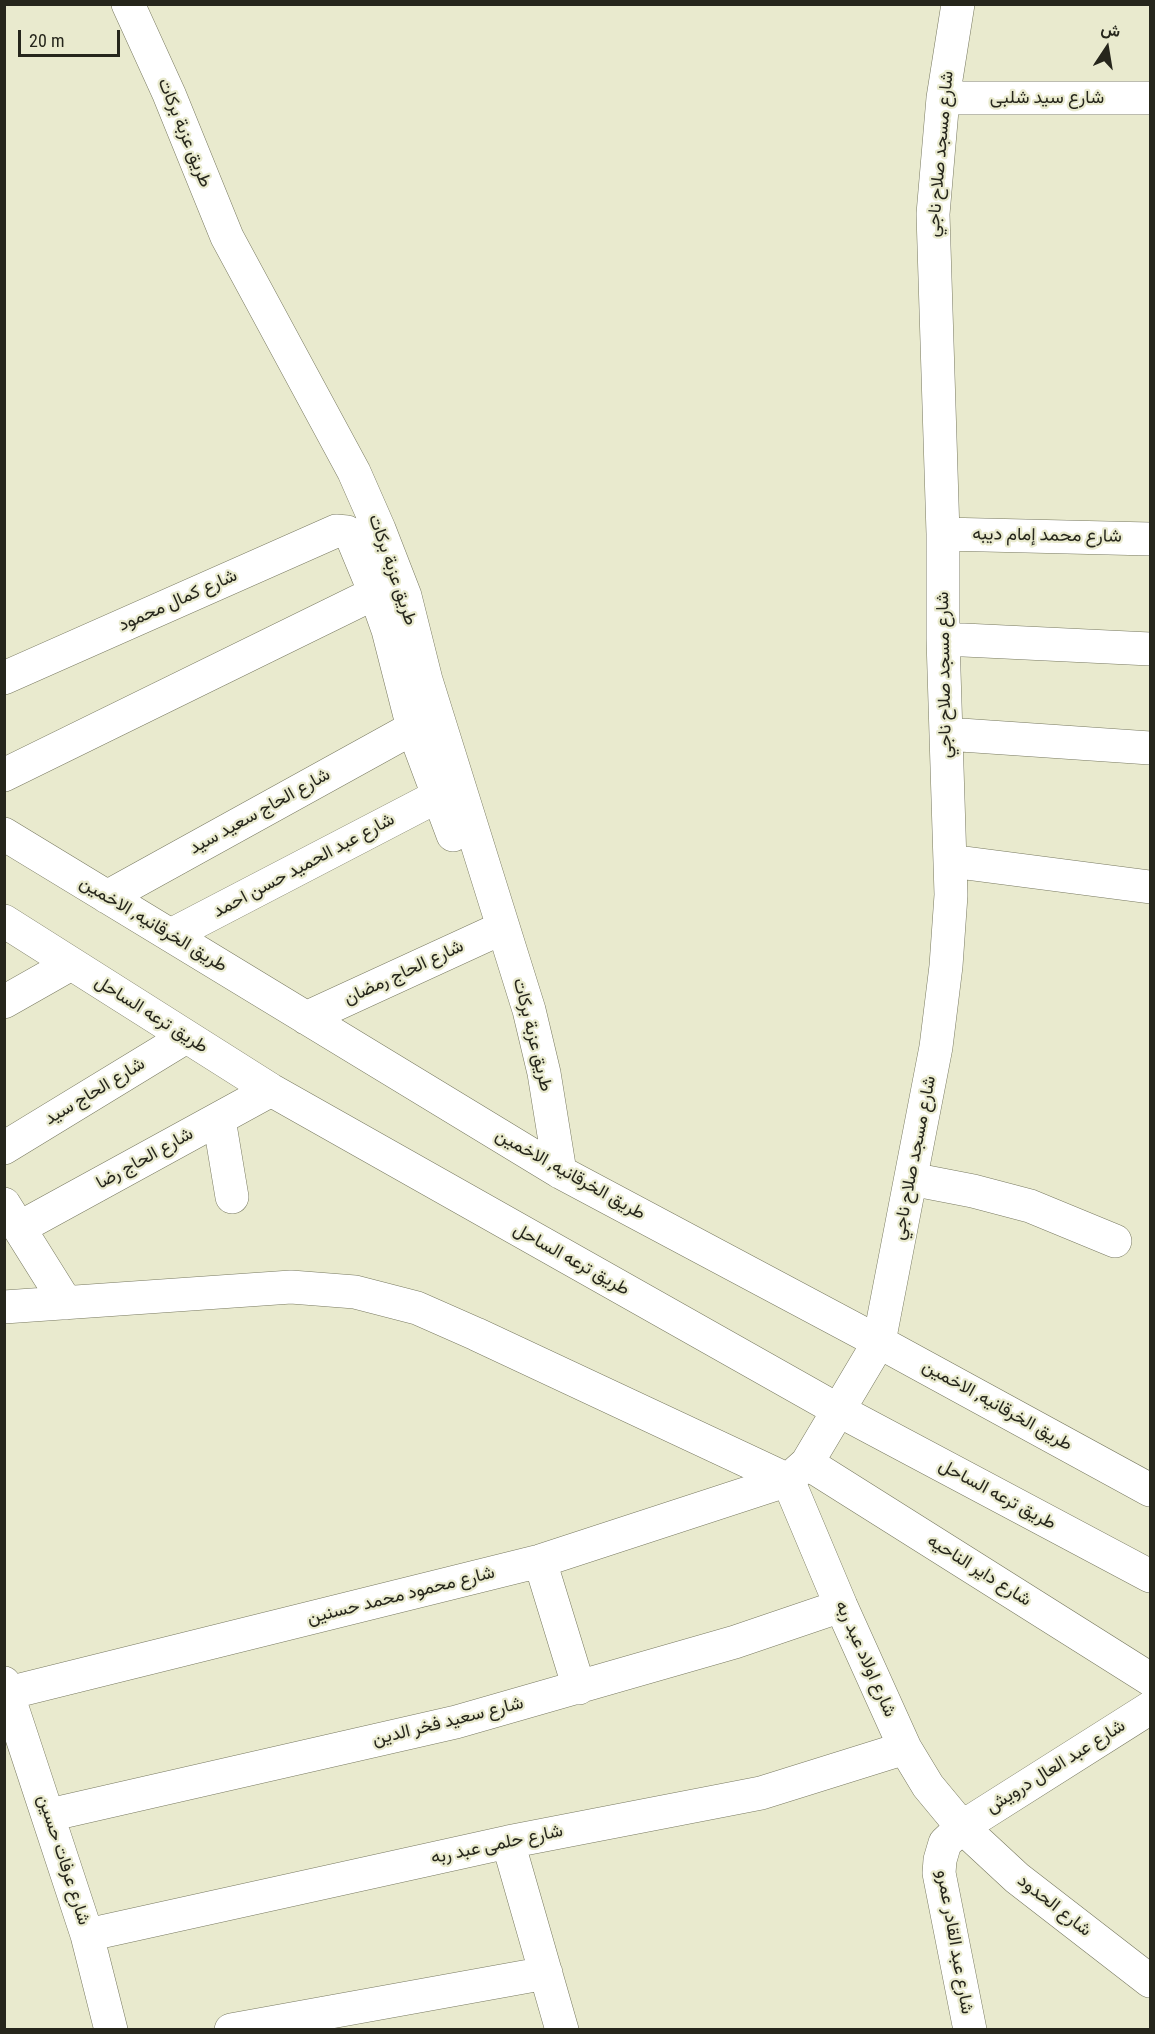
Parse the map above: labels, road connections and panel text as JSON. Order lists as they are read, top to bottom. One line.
{"streets":{"street":["شارع سيد شلبى","طريق عزبة بركات","شارع مسجد صلاح ناجي","شارع محمد إمام ديبه","شارع كمال محمود","شارع الحاج سعيد سيد","شارع عبد الحميد حسن احمد","طريق الخرقانيه, الاخمين","شارع الحاج رمضان","طريق ترعه الساحل","شارع الحاج سيد","شارع الحاج رضا","شارع داير الناحيه","شارع محمود محمد حسنين","شارع اولاد عبد ربه","شارع سعيد فخر الدين","شارع عبد العال درويش","شارع حلمى عبد ربه","شارع عرفات حسين","شارع الحدود","شارع عبد القادر عمرو"]},"crossings":[["شارع سيد شلبى","شارع مسجد صلاح ناجي"],["طريق عزبة بركات","طريق الخرقانيه, الاخمين"],["طريق عزبة بركات","شارع الحاج رمضان"],["شارع مسجد صلاح ناجي","شارع محمد إمام ديبه"],["شارع مسجد صلاح ناجي","طريق الخرقانيه, الاخمين"],["شارع مسجد صلاح ناجي","طريق ترعه الساحل"],["شارع مسجد صلاح ناجي","شارع داير الناحيه"],["شارع مسجد صلاح ناجي","شارع محمود محمد حسنين"],["شارع مسجد صلاح ناجي","شارع اولاد عبد ربه"],["شارع الحاج سعيد سيد","طريق الخرقانيه, الاخمين"],["شارع عبد الحميد حسن احمد","طريق الخرقانيه, الاخمين"],["طريق الخرقانيه, الاخمين","شارع الحاج رمضان"],["طريق ترعه الساحل","شارع الحاج سيد"],["طريق ترعه الساحل","شارع الحاج رضا"],["شارع داير الناحيه","شارع محمود محمد حسنين"],["شارع داير الناحيه","شارع اولاد عبد ربه"],["شارع محمود محمد حسنين","شارع اولاد عبد ربه"],["شارع محمود محمد حسنين","شارع عرفات حسين"],["شارع اولاد عبد ربه","شارع سعيد فخر الدين"],["شارع اولاد عبد ربه","شارع عبد العال درويش"],["شارع اولاد عبد ربه","شارع حلمى عبد ربه"],["شارع اولاد عبد ربه","شارع الحدود"],["شارع اولاد عبد ربه","شارع عبد القادر عمرو"],["شارع سعيد فخر الدين","شارع عرفات حسين"],["شارع عبد العال درويش","شارع الحدود"],["شارع عبد العال درويش","شارع عبد القادر عمرو"],["شارع حلمى عبد ربه","شارع عرفات حسين"],["شارع الحدود","شارع عبد القادر عمرو"]],"scale_bar":"20 m","north":"top"}
